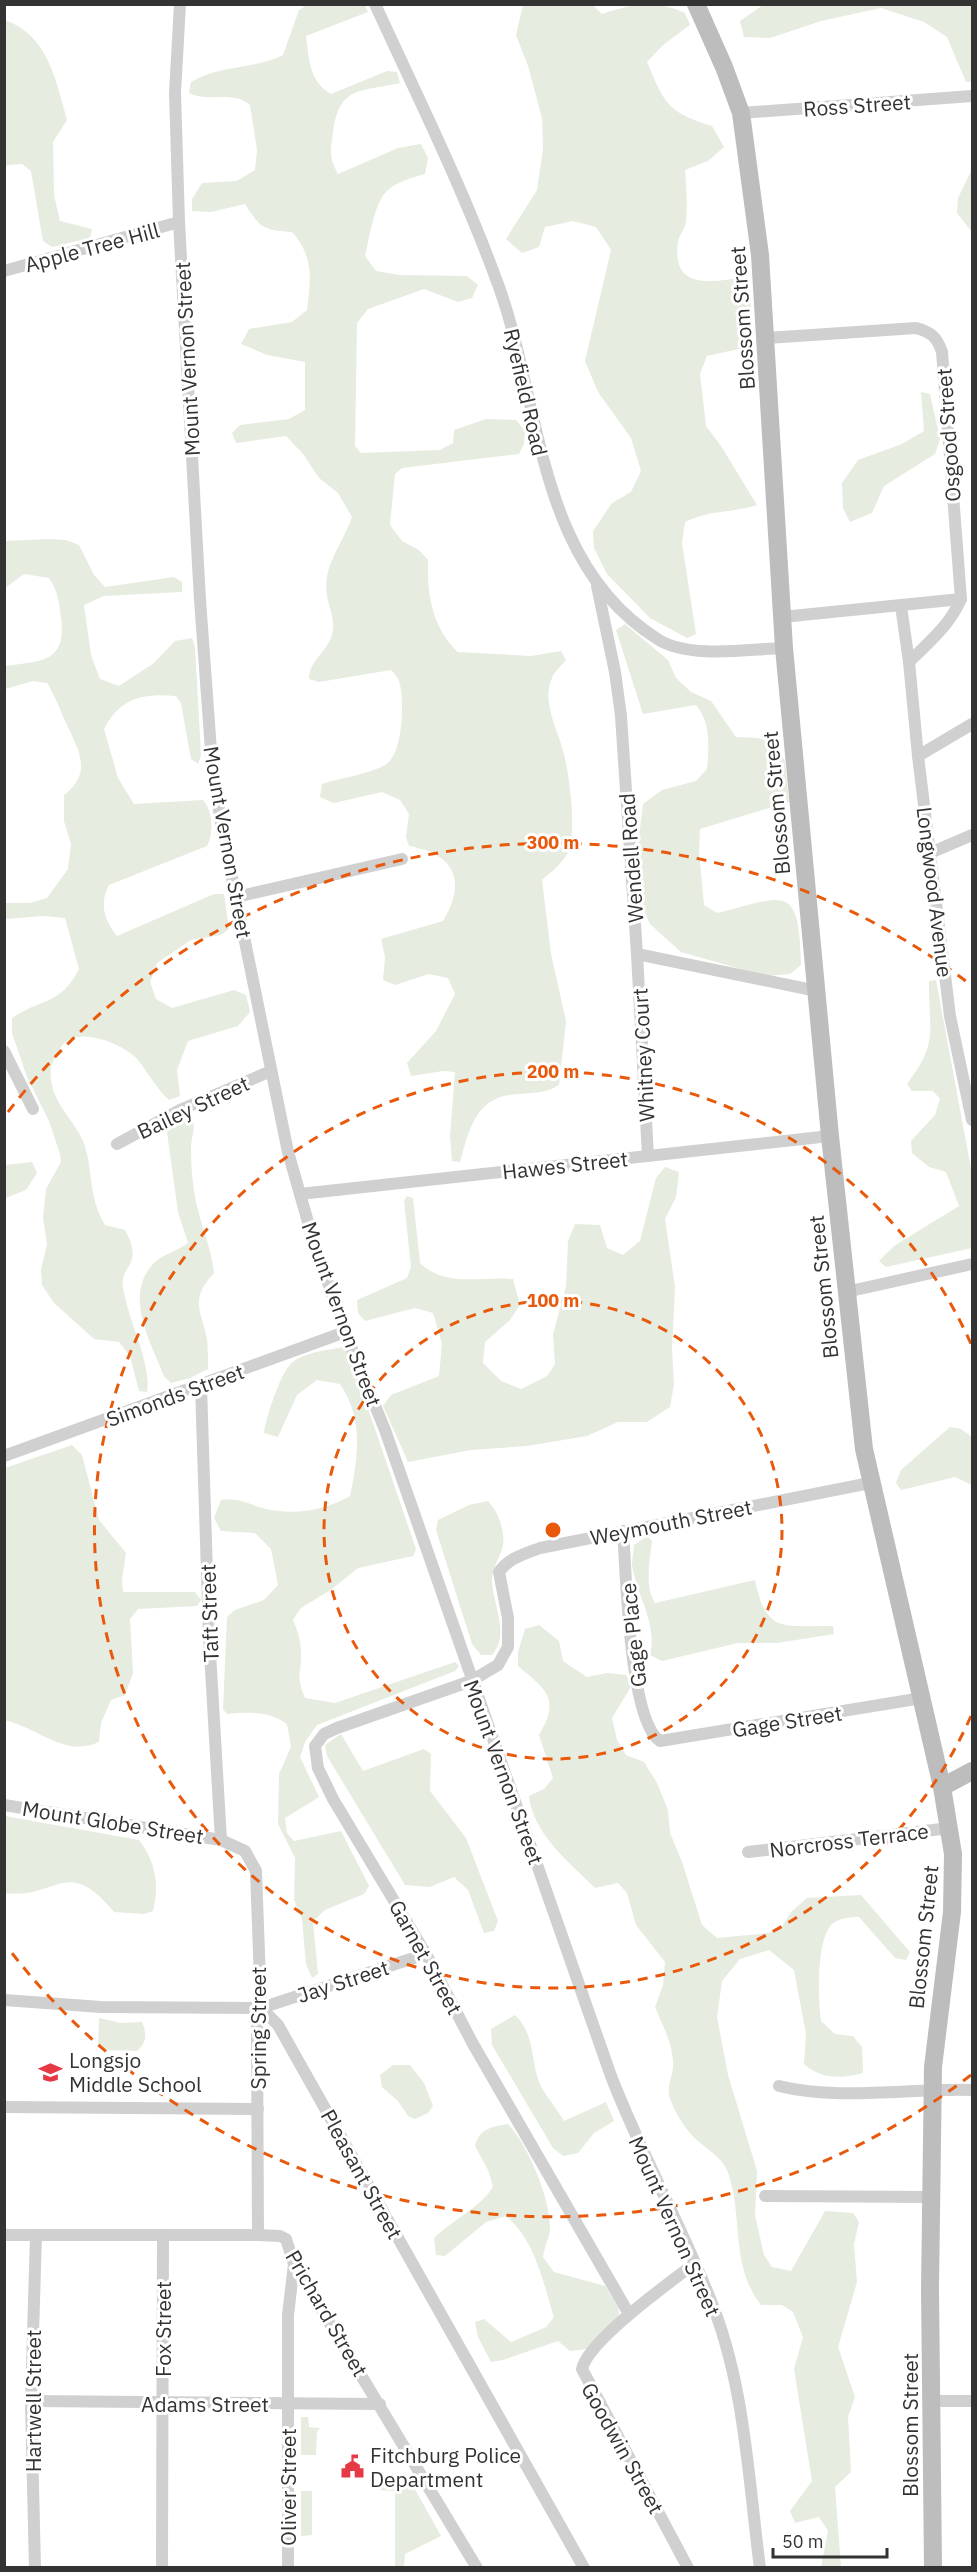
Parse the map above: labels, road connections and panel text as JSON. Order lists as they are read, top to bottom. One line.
{"streets":{"street":["Ross Street","Apple Tree Hill","Blossom Street","Mount Vernon Street","Ryefield Road","Osgood Street","Wendell Road","Longwood Avenue","Whitney Court","Bailey Street","Hawes Street","Simonds Street","Weymouth Street","Taft Street","Gage Place","Gage Street","Mount Globe Street","Norcross Terrace","Garnet Street","Jay Street","Spring Street","Pleasant Street","Prichard Street","Fox Street","Hartwell Street","Adams Street","Goodwin Street","Oliver Street"]},"crossings":[["Ross Street","Blossom Street"],["Apple Tree Hill","Mount Vernon Street"],["Blossom Street","Ryefield Road"],["Blossom Street","Osgood Street"],["Blossom Street","Wendell Road"],["Blossom Street","Hawes Street"],["Blossom Street","Weymouth Street"],["Blossom Street","Gage Street"],["Blossom Street","Norcross Terrace"],["Mount Vernon Street","Bailey Street"],["Mount Vernon Street","Hawes Street"],["Mount Vernon Street","Simonds Street"],["Mount Vernon Street","Weymouth Street"],["Mount Vernon Street","Garnet Street"],["Mount Vernon Street","Goodwin Street"],["Ryefield Road","Wendell Road"],["Wendell Road","Whitney Court"],["Whitney Court","Hawes Street"],["Simonds Street","Taft Street"],["Weymouth Street","Gage Place"],["Weymouth Street","Garnet Street"],["Taft Street","Mount Globe Street"],["Taft Street","Spring Street"],["Gage Place","Gage Street"],["Mount Globe Street","Spring Street"],["Garnet Street","Jay Street"],["Garnet Street","Goodwin Street"],["Jay Street","Spring Street"],["Jay Street","Pleasant Street"],["Spring Street","Pleasant Street"],["Spring Street","Prichard Street"],["Prichard Street","Fox Street"],["Prichard Street","Hartwell Street"],["Prichard Street","Adams Street"],["Prichard Street","Oliver Street"],["Fox Street","Adams Street"],["Hartwell Street","Adams Street"],["Adams Street","Oliver Street"]],"places":{"school or university":["Longsjo Middle School"],"public building":["Fitchburg Police Department"]},"scale_bar":"50 m","rings":["300 m","200 m","100 m"]}
